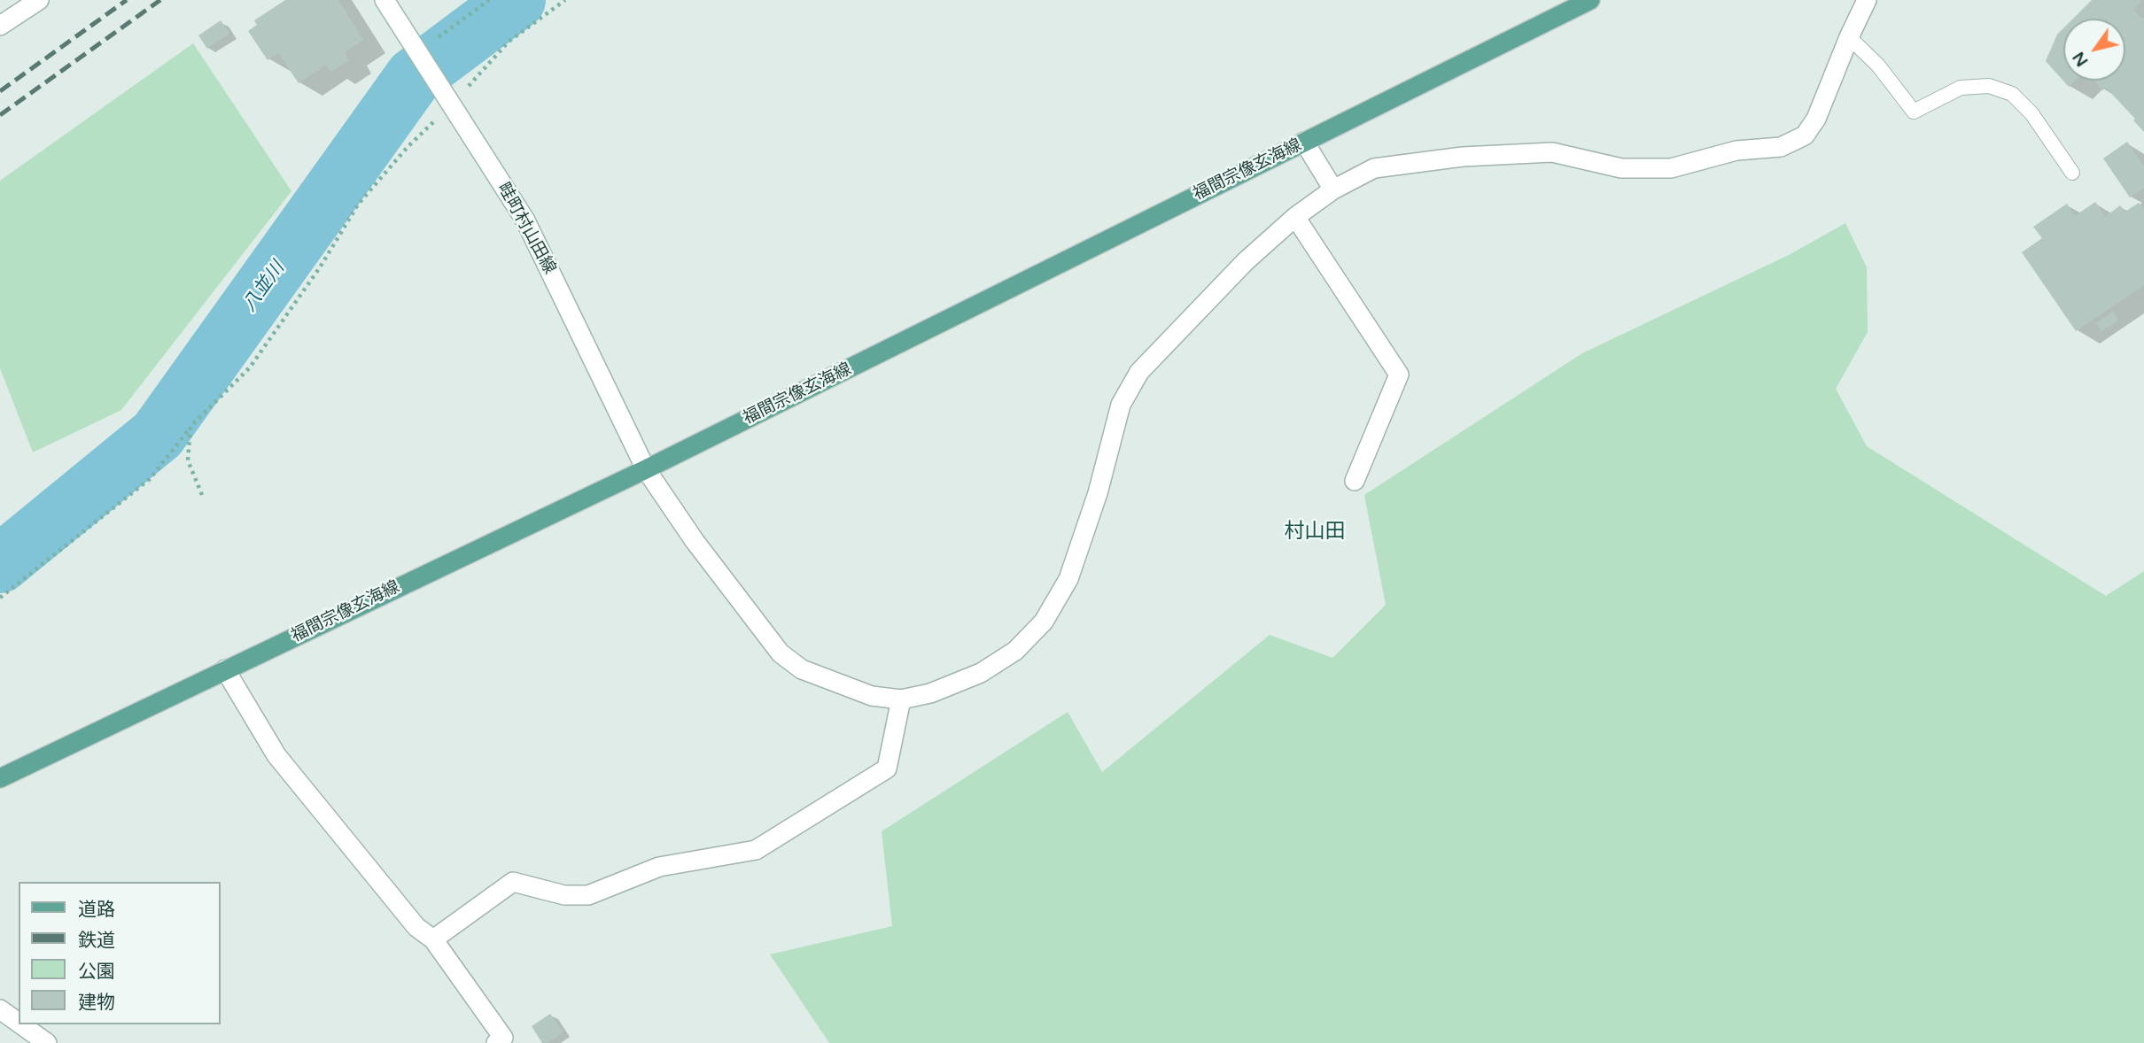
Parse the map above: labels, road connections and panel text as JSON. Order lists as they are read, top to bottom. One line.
{"streets":{"main road":["福間宗像玄海線"],"street":["畦町村山田線"]},"crossings":[["福間宗像玄海線","畦町村山田線"]],"districts":["村山田"],"water":["八並川"],"legend":["道路","鉄道","公園","建物"],"north":"bottom left"}
